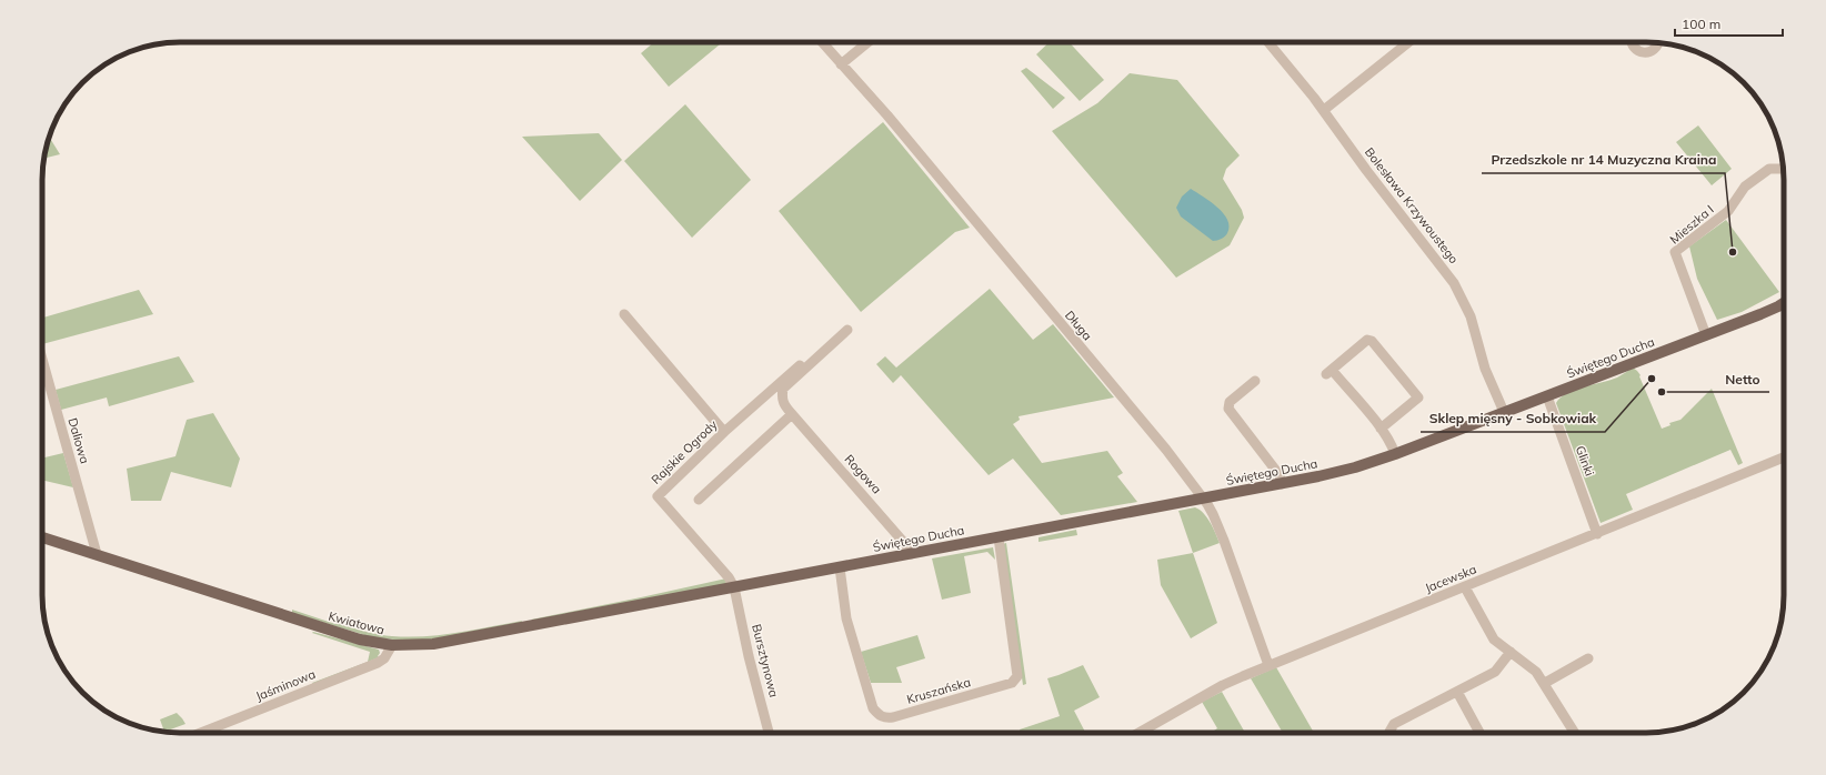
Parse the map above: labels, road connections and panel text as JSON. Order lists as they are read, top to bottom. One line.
{"streets":{"main road":["Świętego Ducha","Kwiatowa"],"street":["Bolesława Krzywoustego","Mieszka I","Długa","Daliowa","Rajskie Ogrody","Glinki","Rogowa","Jacewska","Bursztynowa","Jaśminowa","Kruszańska"]},"crossings":[["Bolesława Krzywoustego","Świętego Ducha"],["Mieszka I","Świętego Ducha"],["Długa","Świętego Ducha"],["Długa","Jacewska"],["Świętego Ducha","Rajskie Ogrody"],["Świętego Ducha","Glinki"],["Świętego Ducha","Rogowa"],["Świętego Ducha","Kwiatowa"],["Świętego Ducha","Bursztynowa"],["Świętego Ducha","Kruszańska"],["Daliowa","Kwiatowa"],["Rajskie Ogrody","Kwiatowa"],["Rajskie Ogrody","Bursztynowa"],["Glinki","Jacewska"],["Kwiatowa","Bursztynowa"],["Kwiatowa","Jaśminowa"]],"places":["Przedszkole nr 14 Muzyczna Kraina","Sklep mięsny - Sobkowiak","Netto"],"scale_bar":"100 m"}
